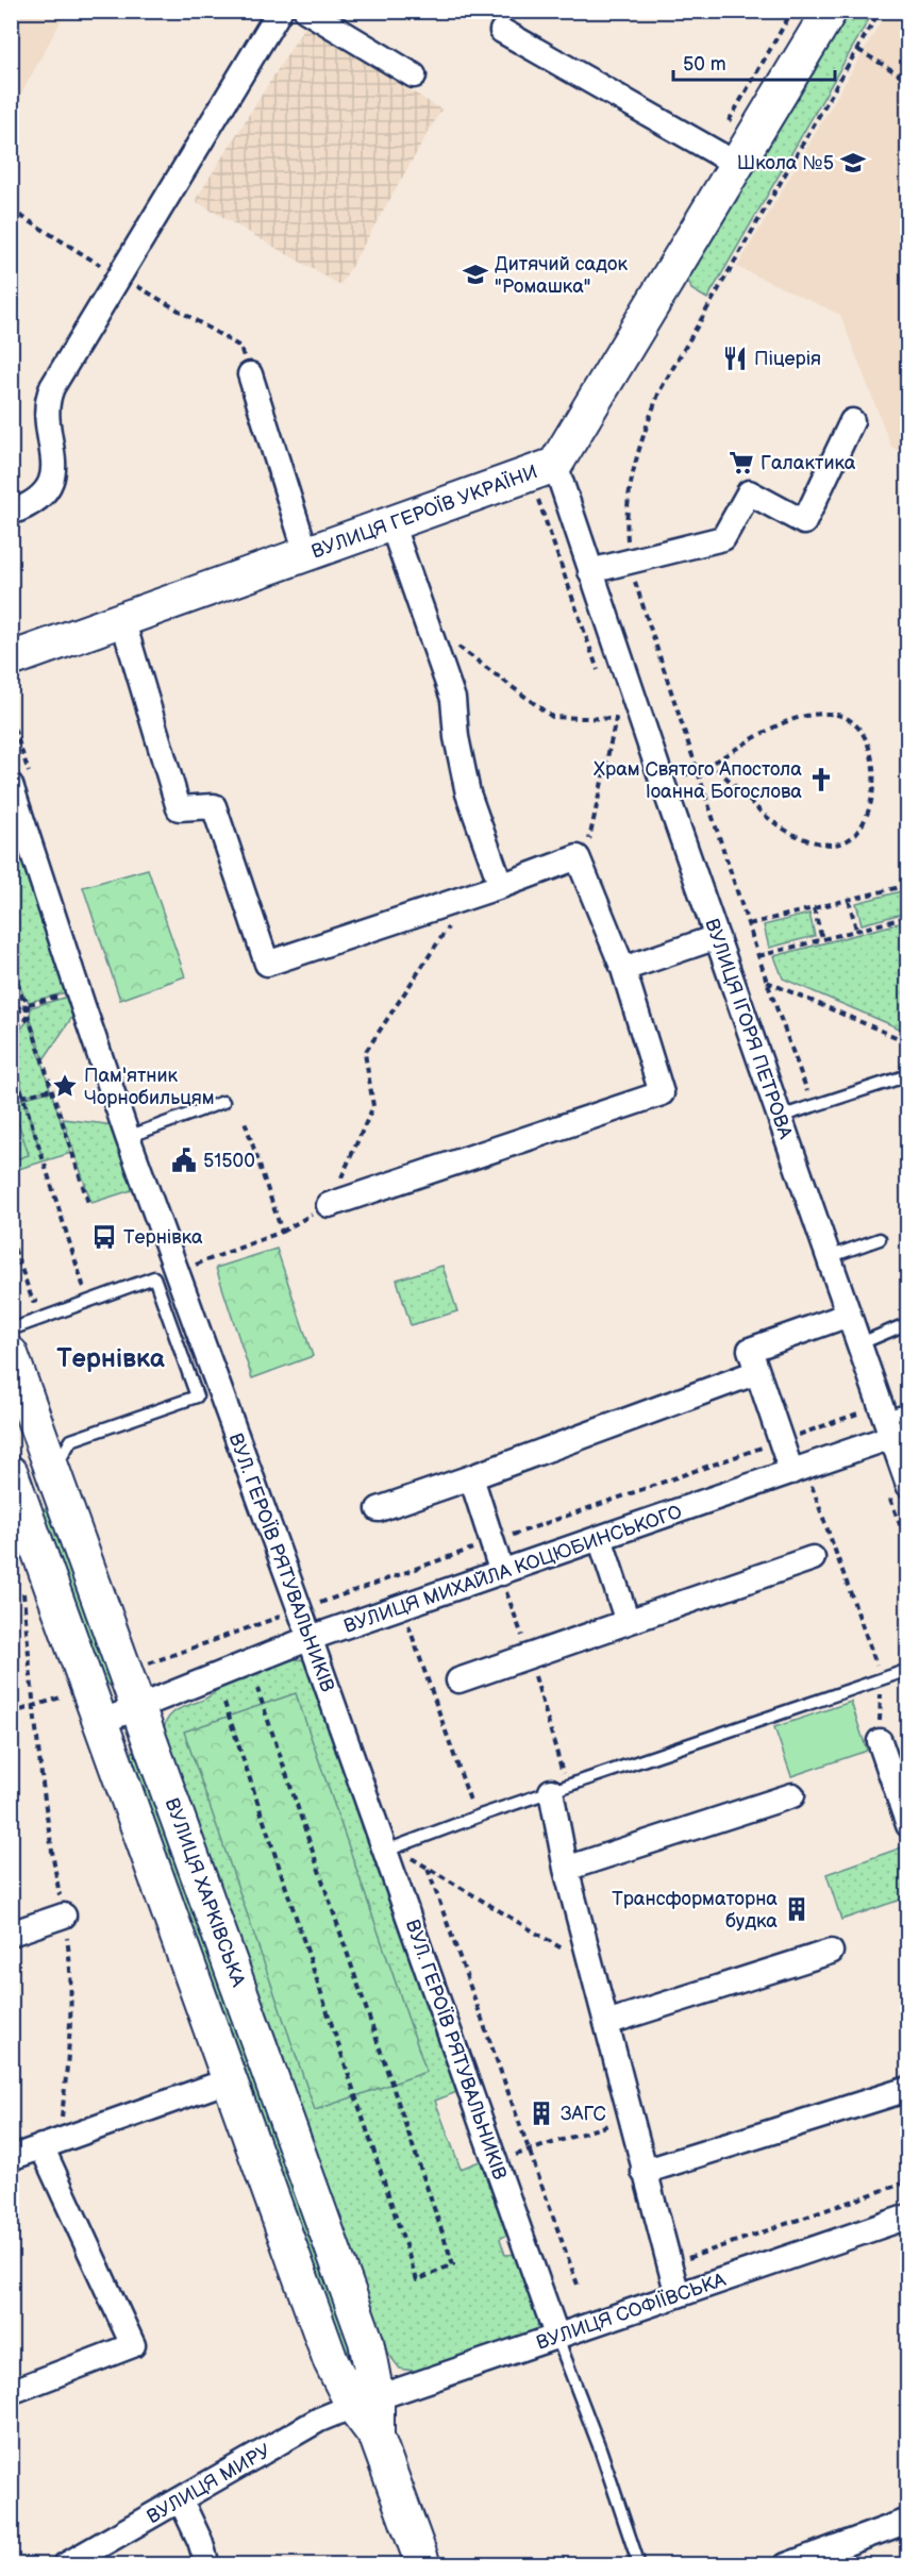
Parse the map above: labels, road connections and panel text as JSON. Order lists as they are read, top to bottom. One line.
{"streets":{"street":["ВУЛИЦЯ ГЕРОЇВ УКРАЇНИ","ВУЛИЦЯ ІГОРЯ ПЕТРОВА","ВУЛ. ГЕРОЇВ РЯТУВАЛЬНИКІВ","ВУЛИЦЯ МИХАЙЛА КОЦЮБИНСЬКОГО","ВУЛИЦЯ ХАРКІВСЬКА","ВУЛИЦЯ СОФІЇВСЬКА","ВУЛИЦЯ МИРУ"]},"crossings":[["ВУЛИЦЯ ГЕРОЇВ УКРАЇНИ","ВУЛИЦЯ ІГОРЯ ПЕТРОВА"],["ВУЛИЦЯ ІГОРЯ ПЕТРОВА","ВУЛИЦЯ МИХАЙЛА КОЦЮБИНСЬКОГО"],["ВУЛ. ГЕРОЇВ РЯТУВАЛЬНИКІВ","ВУЛИЦЯ МИХАЙЛА КОЦЮБИНСЬКОГО"],["ВУЛ. ГЕРОЇВ РЯТУВАЛЬНИКІВ","ВУЛИЦЯ СОФІЇВСЬКА"],["ВУЛИЦЯ МИХАЙЛА КОЦЮБИНСЬКОГО","ВУЛИЦЯ ХАРКІВСЬКА"],["ВУЛИЦЯ ХАРКІВСЬКА","ВУЛИЦЯ СОФІЇВСЬКА"],["ВУЛИЦЯ ХАРКІВСЬКА","ВУЛИЦЯ МИРУ"],["ВУЛИЦЯ СОФІЇВСЬКА","ВУЛИЦЯ МИРУ"]],"districts":["Тернівка"],"places":{"school or university":["Школа №5","Дитячий садок \"Ромашка\""],"restaurant":["Піцерія"],"supermarket":["Галактика"],"church":["Храм Святого Апостола Іоанна Богослова"],"place":["Пам'ятник Чорнобильцям"],"public building":["51500"],"bus stop":["Тернівка"],"building":["Трансформаторна будка","ЗАГС"]},"scale_bar":"50 m"}
